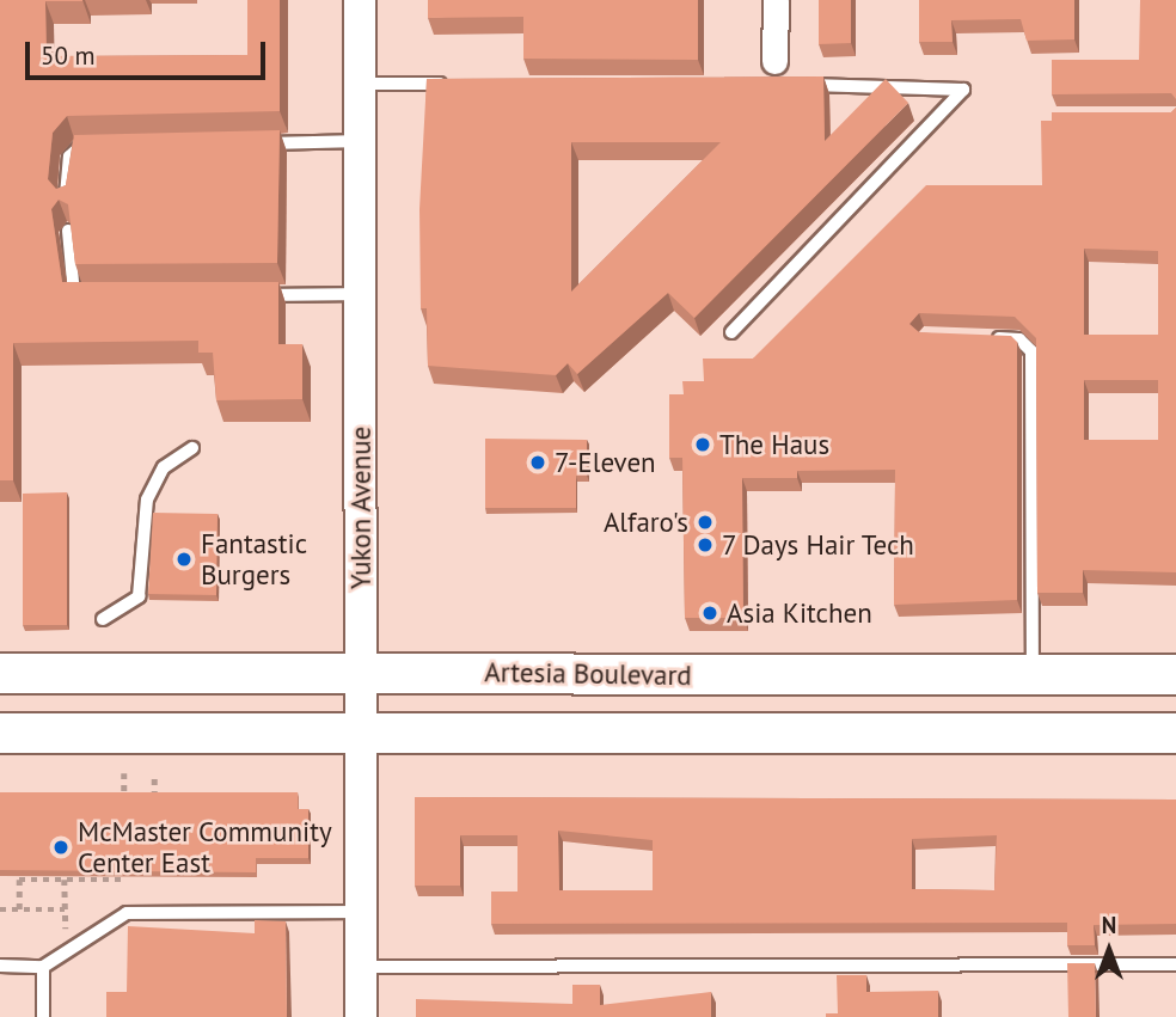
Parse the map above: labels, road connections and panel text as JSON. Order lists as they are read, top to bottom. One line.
{"streets":{"main road":["Artesia Boulevard"],"street":["Yukon Avenue"]},"crossings":[["Yukon Avenue","Artesia Boulevard"]],"places":["The Haus","7-Eleven","Alfaro's","7 Days Hair Tech","Fantastic Burgers","Asia Kitchen","McMaster Community Center East"],"scale_bar":"50 m","north":"top"}
